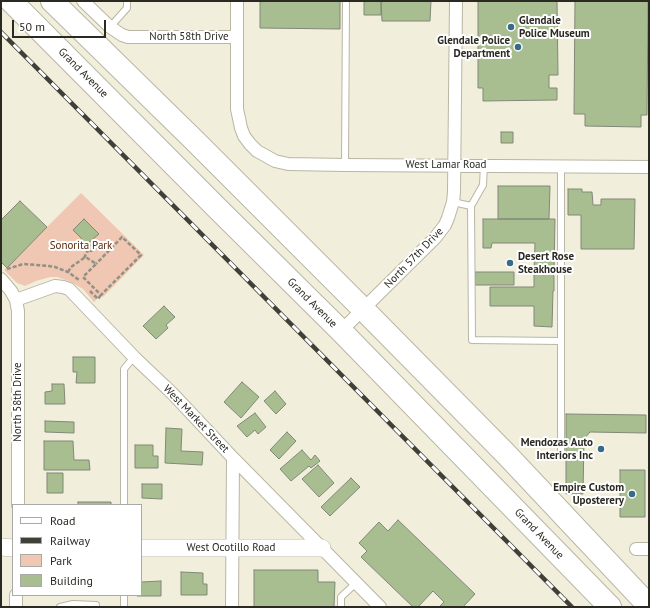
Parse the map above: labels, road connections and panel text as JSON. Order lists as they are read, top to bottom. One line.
{"streets":{"highway":["Grand Avenue"],"street":["North 58th Drive","West Lamar Road","North 57th Drive","West Market Street","West Ocotillo Road"]},"crossings":[["North 58th Drive","West Lamar Road"],["North 58th Drive","West Market Street"],["Grand Avenue","North 57th Drive"],["West Lamar Road","North 57th Drive"],["West Market Street","West Ocotillo Road"]],"parks":["Sonorita Park"],"places":["Glendale Police Museum","Glendale Police Department","Desert Rose Steakhouse","Mendozas Auto Interiors Inc","Empire Custom Uposterery"],"legend":["Road","Railway","Park","Building"],"scale_bar":"50 m"}
